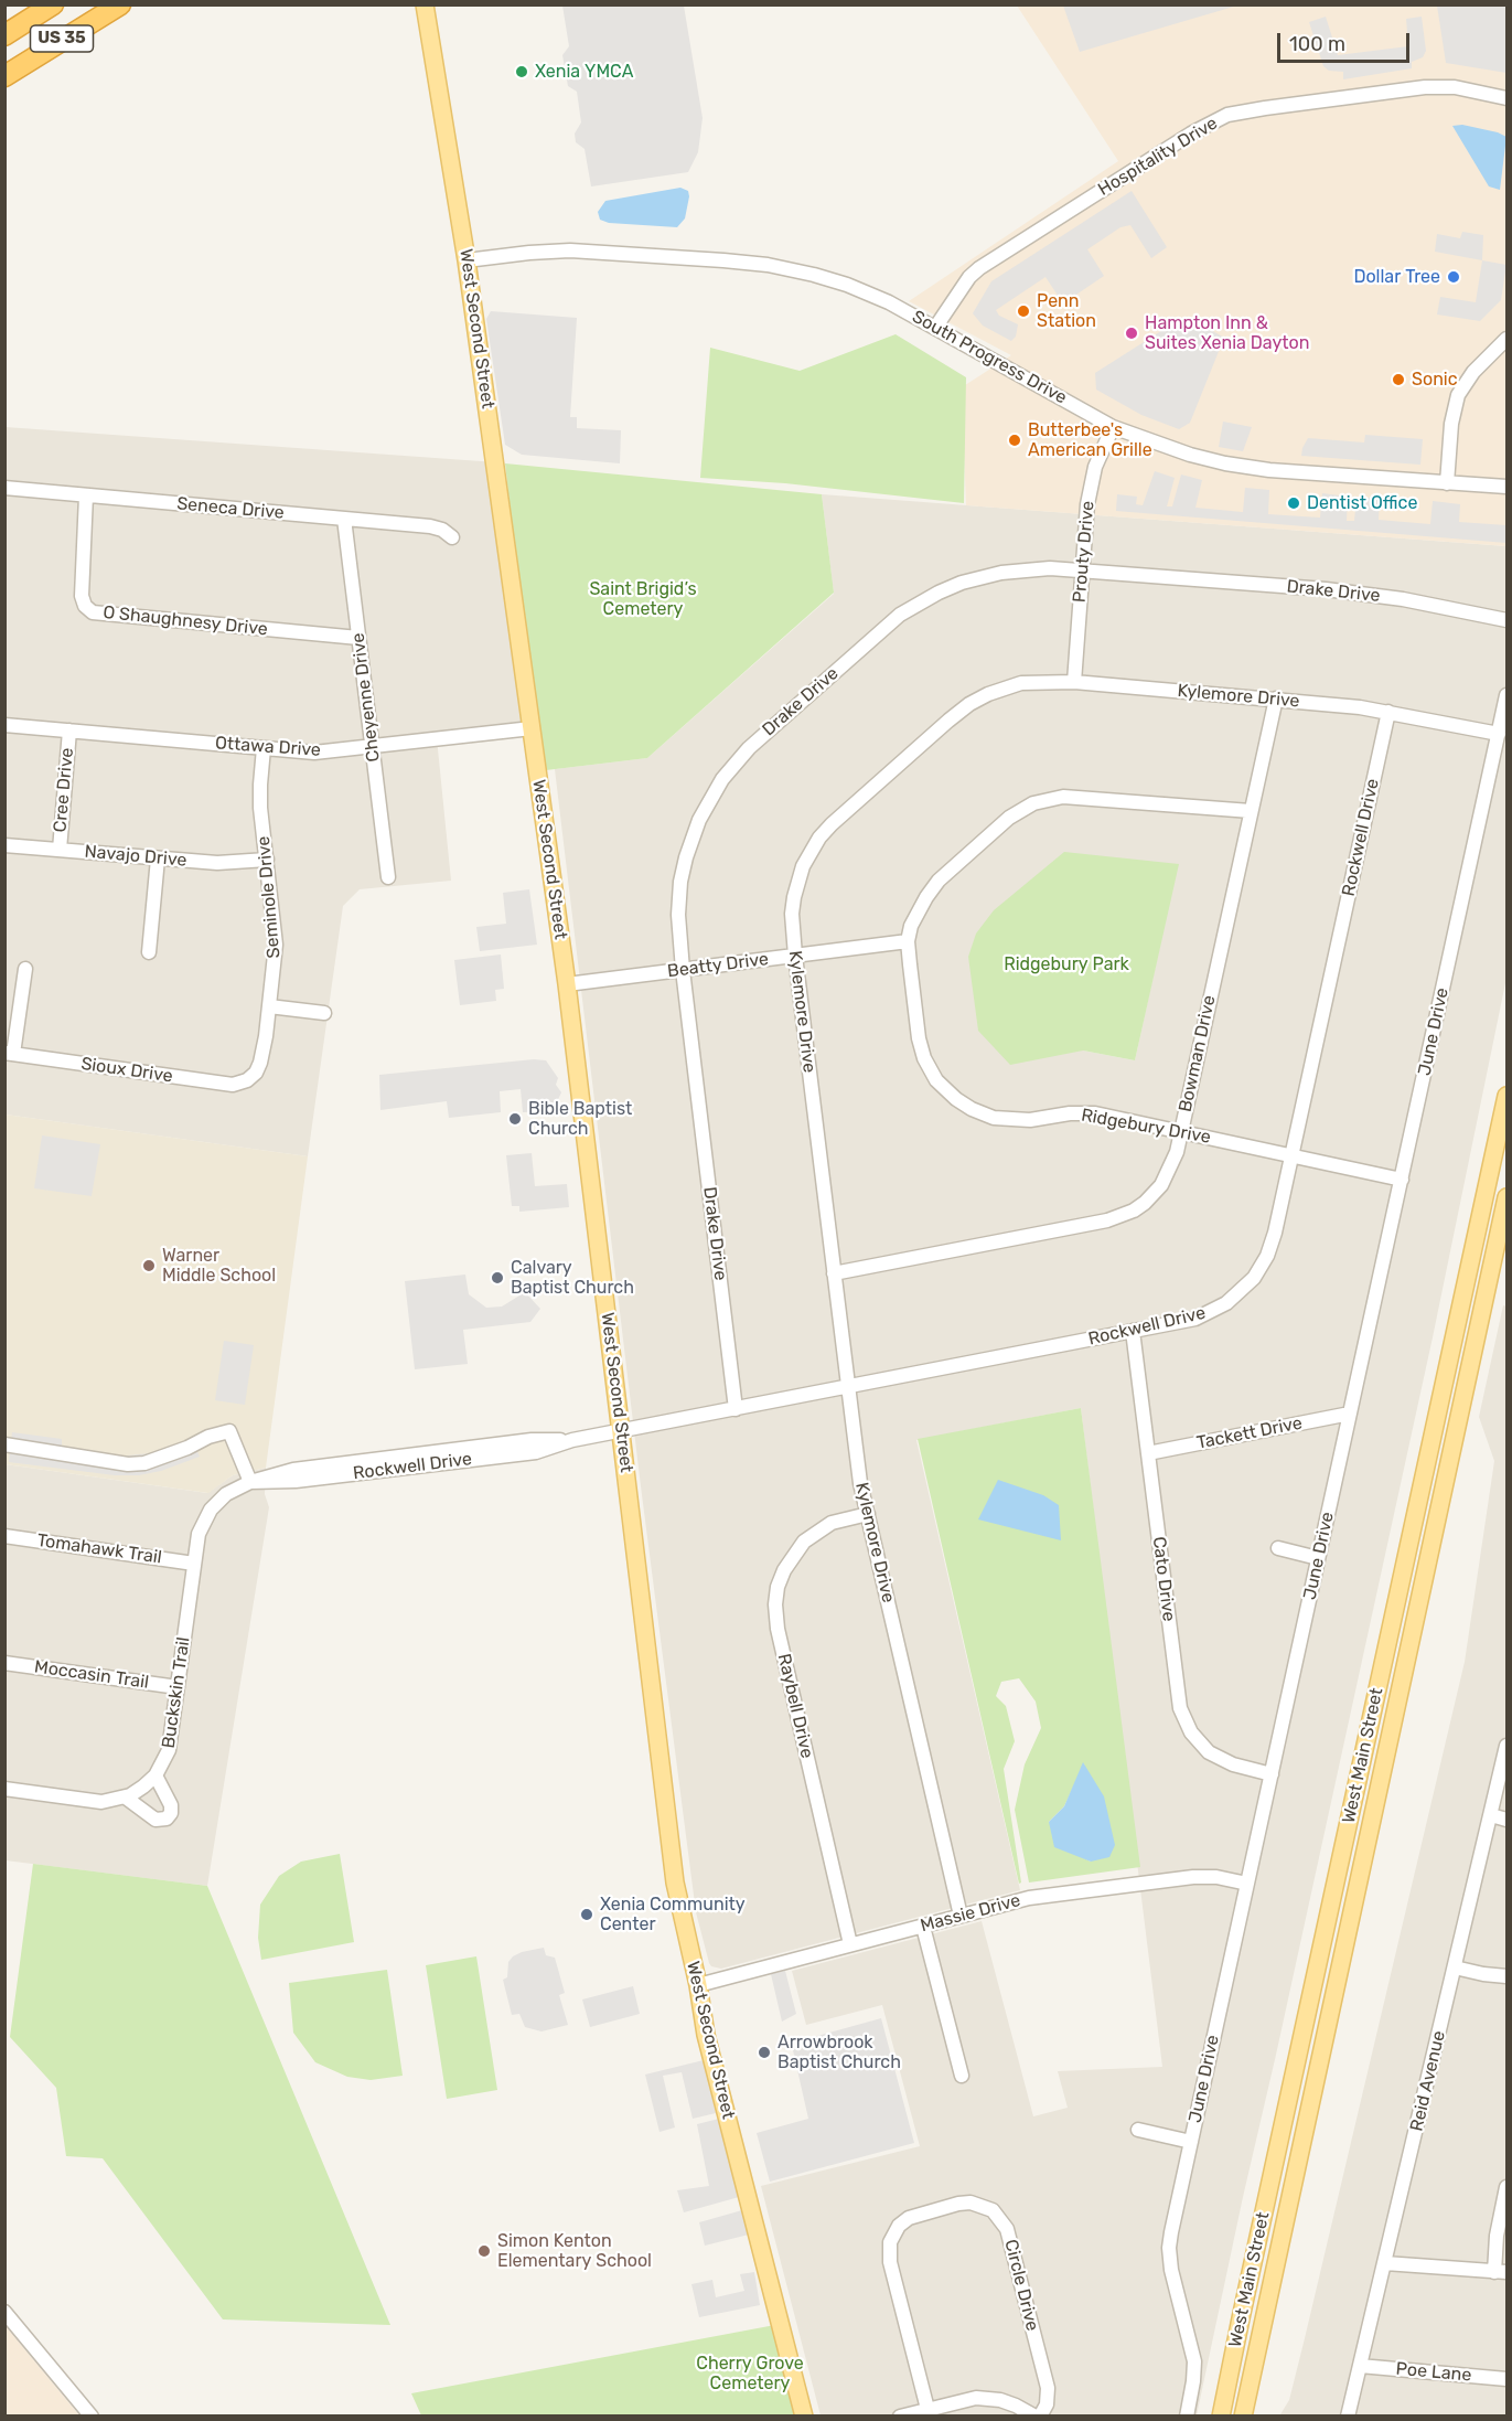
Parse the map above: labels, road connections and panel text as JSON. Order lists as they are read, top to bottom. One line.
{"streets":{"highway":["US 35"],"main road":["West Second Street","West Main Street"],"street":["Hospitality Drive","South Progress Drive","Seneca Drive","Prouty Drive","Drake Drive","O Shaughnesy Drive","Kylemore Drive","Cheyenne Drive","Ottawa Drive","Cree Drive","Rockwell Drive","Navajo Drive","Seminole Drive","Beatty Drive","June Drive","Bowman Drive","Sioux Drive","Ridgebury Drive","Tackett Drive","Tomahawk Trail","Cato Drive","Moccasin Trail","Buckskin Trail","Raybell Drive","Massie Drive","Reid Avenue","Circle Drive","Poe Lane"]},"crossings":[["Hospitality Drive","South Progress Drive"],["West Second Street","South Progress Drive"],["West Second Street","Ottawa Drive"],["West Second Street","Rockwell Drive"],["West Second Street","Beatty Drive"],["West Second Street","Massie Drive"],["South Progress Drive","Prouty Drive"],["Seneca Drive","O Shaughnesy Drive"],["Seneca Drive","Cheyenne Drive"],["Prouty Drive","Drake Drive"],["Prouty Drive","Kylemore Drive"],["Drake Drive","Rockwell Drive"],["Drake Drive","Beatty Drive"],["O Shaughnesy Drive","Cheyenne Drive"],["Kylemore Drive","Rockwell Drive"],["Kylemore Drive","Beatty Drive"],["Kylemore Drive","June Drive"],["Kylemore Drive","Bowman Drive"],["Kylemore Drive","Raybell Drive"],["Kylemore Drive","Massie Drive"],["Cheyenne Drive","Ottawa Drive"],["Ottawa Drive","Cree Drive"],["Ottawa Drive","Seminole Drive"],["Cree Drive","Navajo Drive"],["Rockwell Drive","Ridgebury Drive"],["Rockwell Drive","Cato Drive"],["Rockwell Drive","Buckskin Trail"],["Navajo Drive","Seminole Drive"],["Seminole Drive","Sioux Drive"],["Beatty Drive","Ridgebury Drive"],["June Drive","Ridgebury Drive"],["June Drive","Tackett Drive"],["June Drive","Cato Drive"],["June Drive","Massie Drive"],["Bowman Drive","Ridgebury Drive"],["Tackett Drive","Cato Drive"],["Tomahawk Trail","Buckskin Trail"],["Moccasin Trail","Buckskin Trail"],["Raybell Drive","Massie Drive"],["Reid Avenue","Poe Lane"]],"parks":["Saint Brigid’s Cemetery","Ridgebury Park","Cherry Grove Cemetery"],"places":["Xenia YMCA","Dollar Tree","Penn Station","Hampton Inn & Suites Xenia Dayton","Sonic","Butterbee's American Grille","Dentist Office","Bible Baptist Church","Warner Middle School","Calvary Baptist Church","Xenia Community Center","Arrowbrook Baptist Church","Simon Kenton Elementary School"],"scale_bar":"100 m"}
